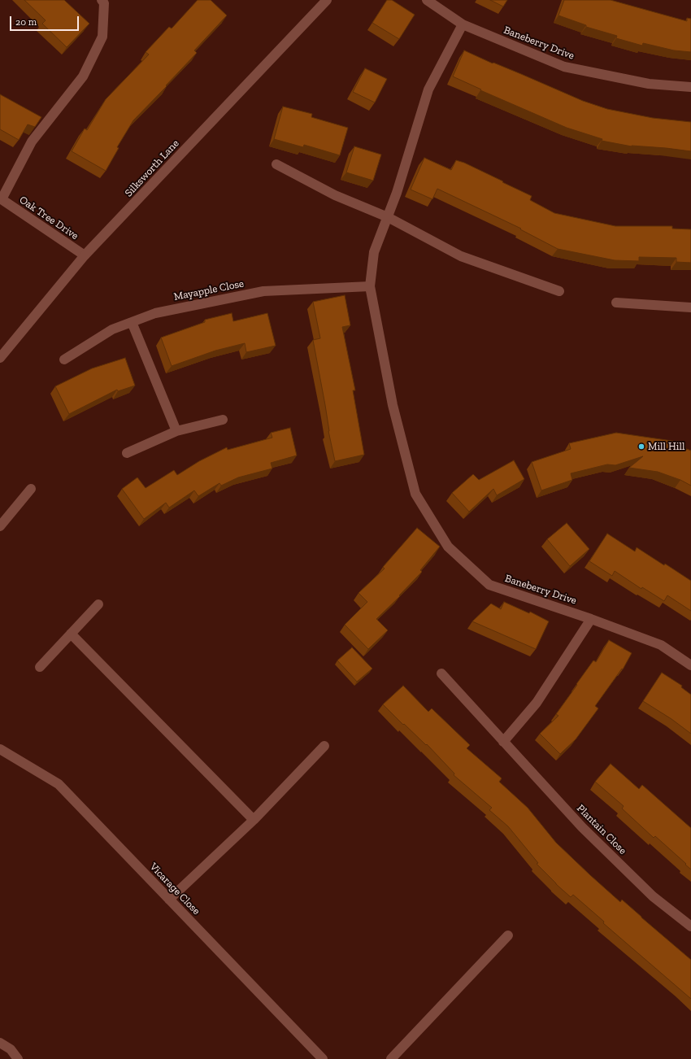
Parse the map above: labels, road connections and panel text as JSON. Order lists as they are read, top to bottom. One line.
{"streets":{"street":["Baneberry Drive","Silksworth Lane","Oak Tree Drive","Mayapple Close","Plantain Close","Vicarage Close"]},"crossings":[["Baneberry Drive","Mayapple Close"],["Silksworth Lane","Oak Tree Drive"]],"places":["Mill Hill"],"scale_bar":"20 m"}
